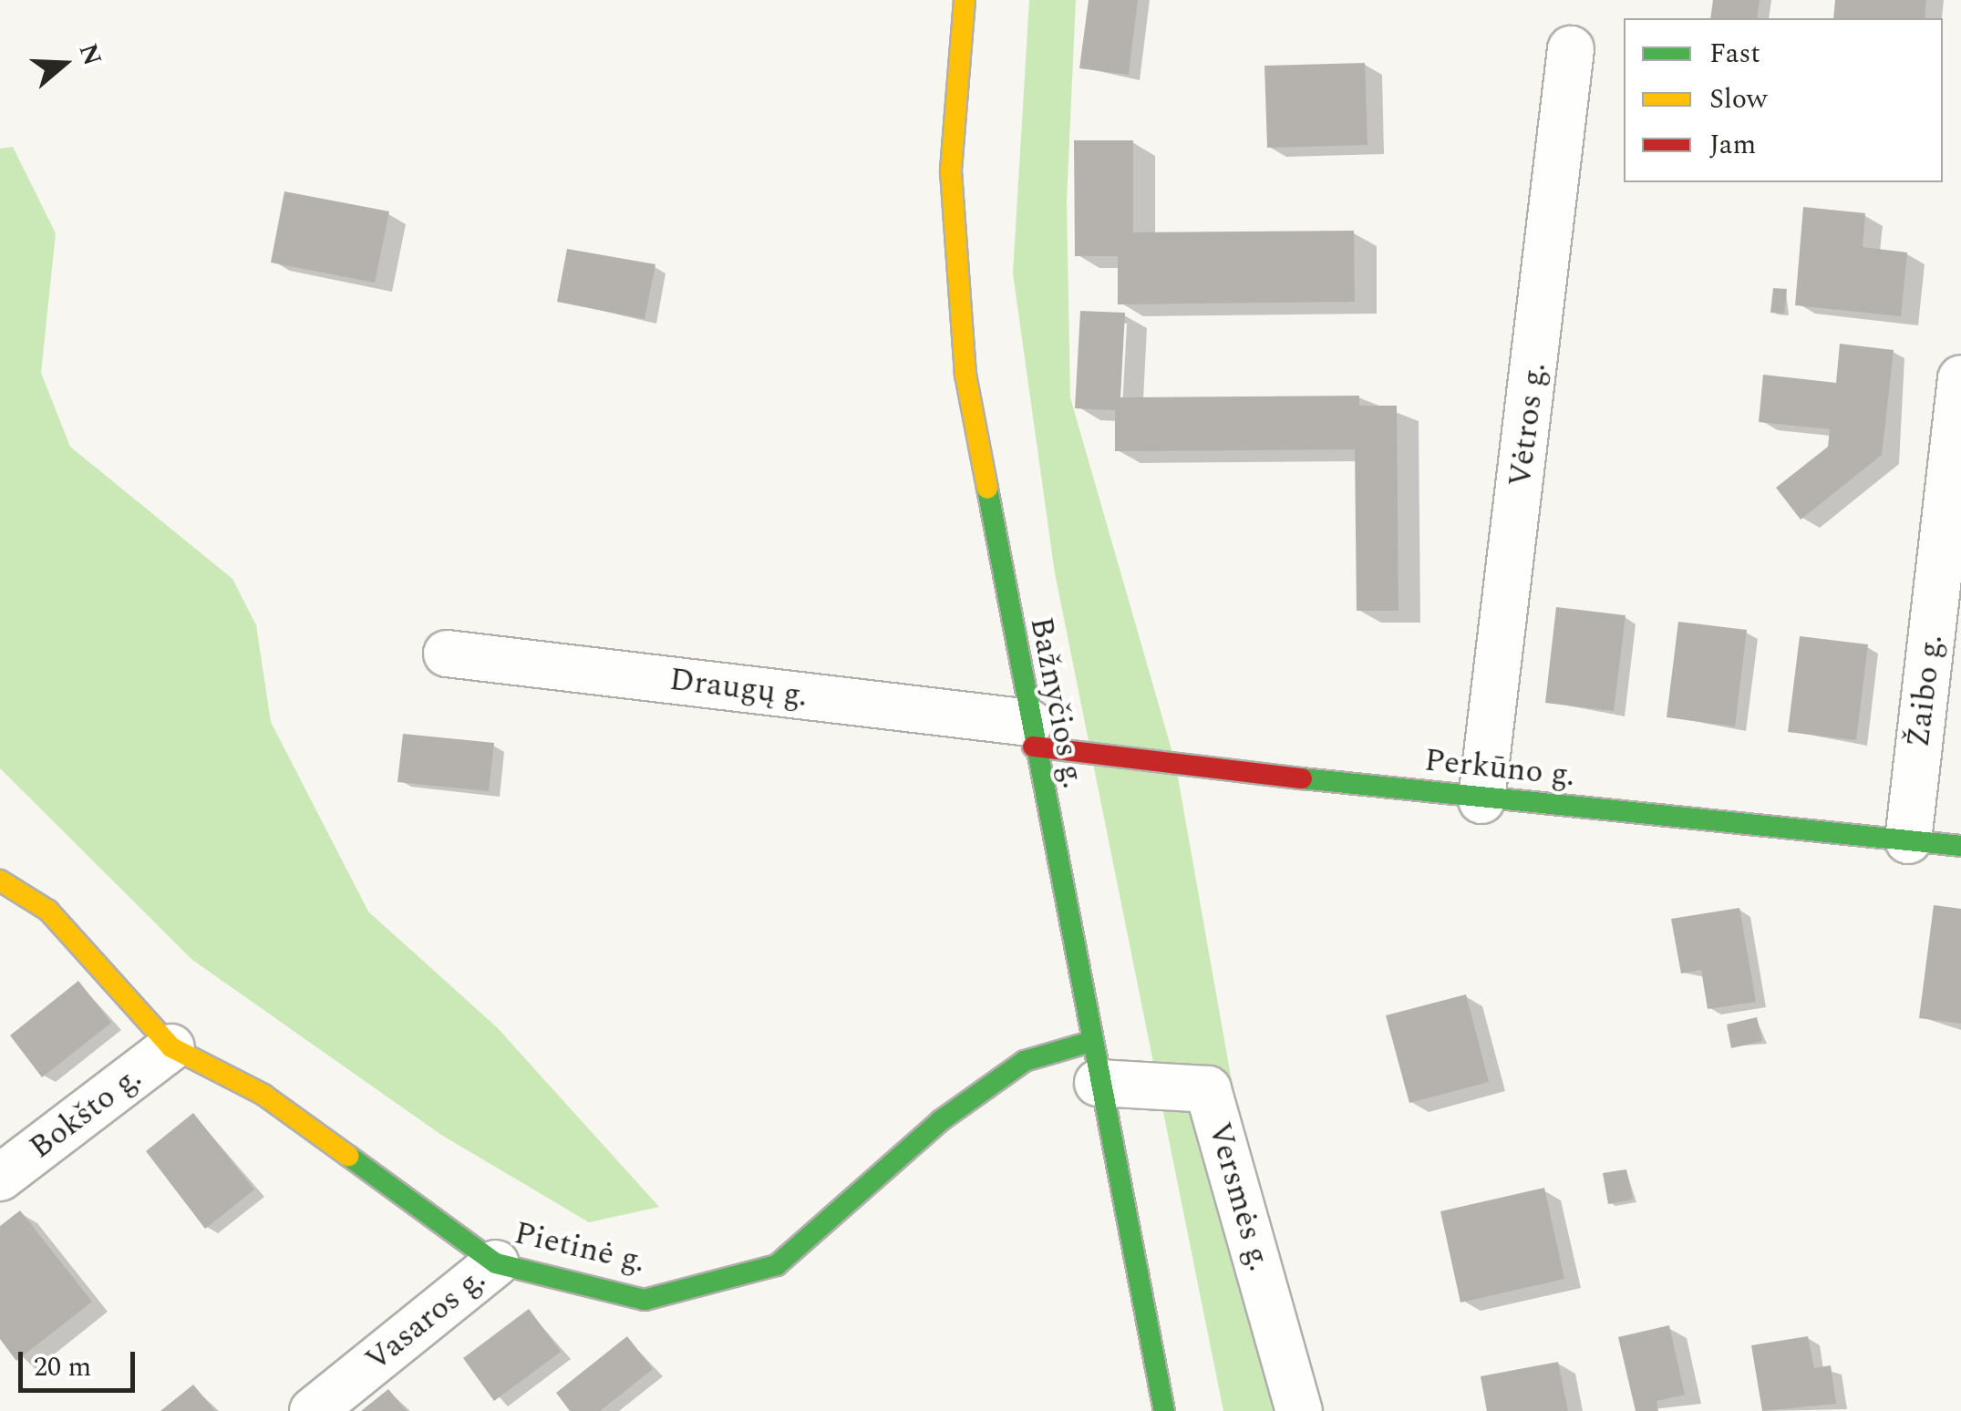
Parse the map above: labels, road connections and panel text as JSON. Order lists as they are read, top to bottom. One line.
{"streets":{"street":["Vėtros g.","Draugų g.","Žaibo g.","Bažnyčios g.","Perkūno g.","Bokšto g.","Versmės g.","Pietinė g.","Vasaros g."]},"crossings":[["Vėtros g.","Perkūno g."],["Draugų g.","Bažnyčios g."],["Draugų g.","Perkūno g."],["Žaibo g.","Perkūno g."],["Bažnyčios g.","Perkūno g."],["Bažnyčios g.","Versmės g."],["Bažnyčios g.","Pietinė g."],["Bokšto g.","Pietinė g."],["Versmės g.","Pietinė g."],["Pietinė g.","Vasaros g."]],"legend":["Fast","Slow","Jam"],"scale_bar":"20 m","north":"right"}
